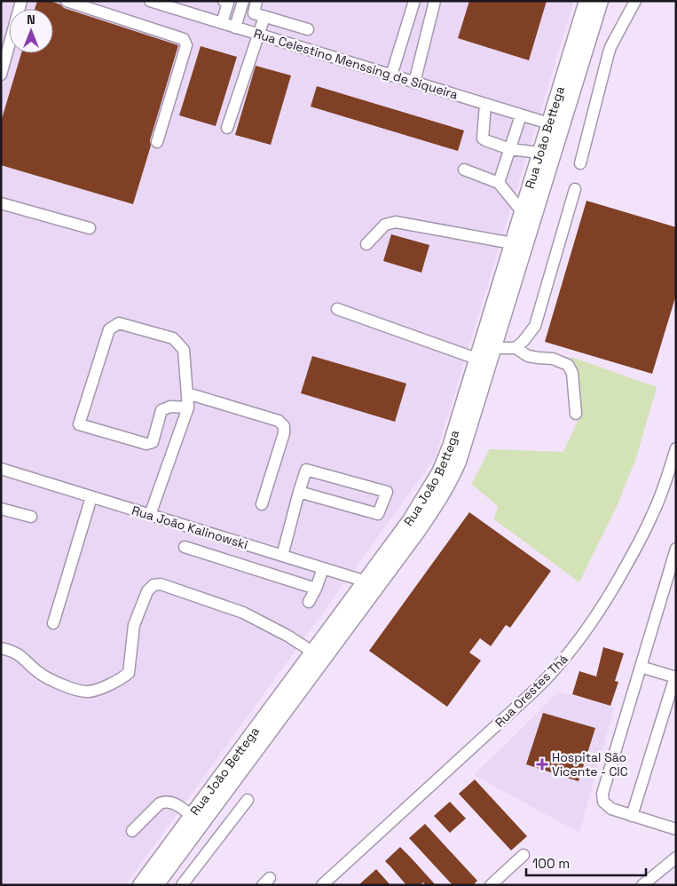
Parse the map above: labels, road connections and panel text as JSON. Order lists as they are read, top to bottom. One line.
{"streets":{"main road":["Rua João Bettega"],"street":["Rua Celestino Menssing de Siqueira","Rua João Kalinowski","Rua Orestes Thá"]},"crossings":[["Rua Celestino Menssing de Siqueira","Rua João Bettega"],["Rua João Bettega","Rua João Kalinowski"]],"places":{"health":["Hospital São Vicente - CIC"]},"scale_bar":"100 m","north":"top"}
